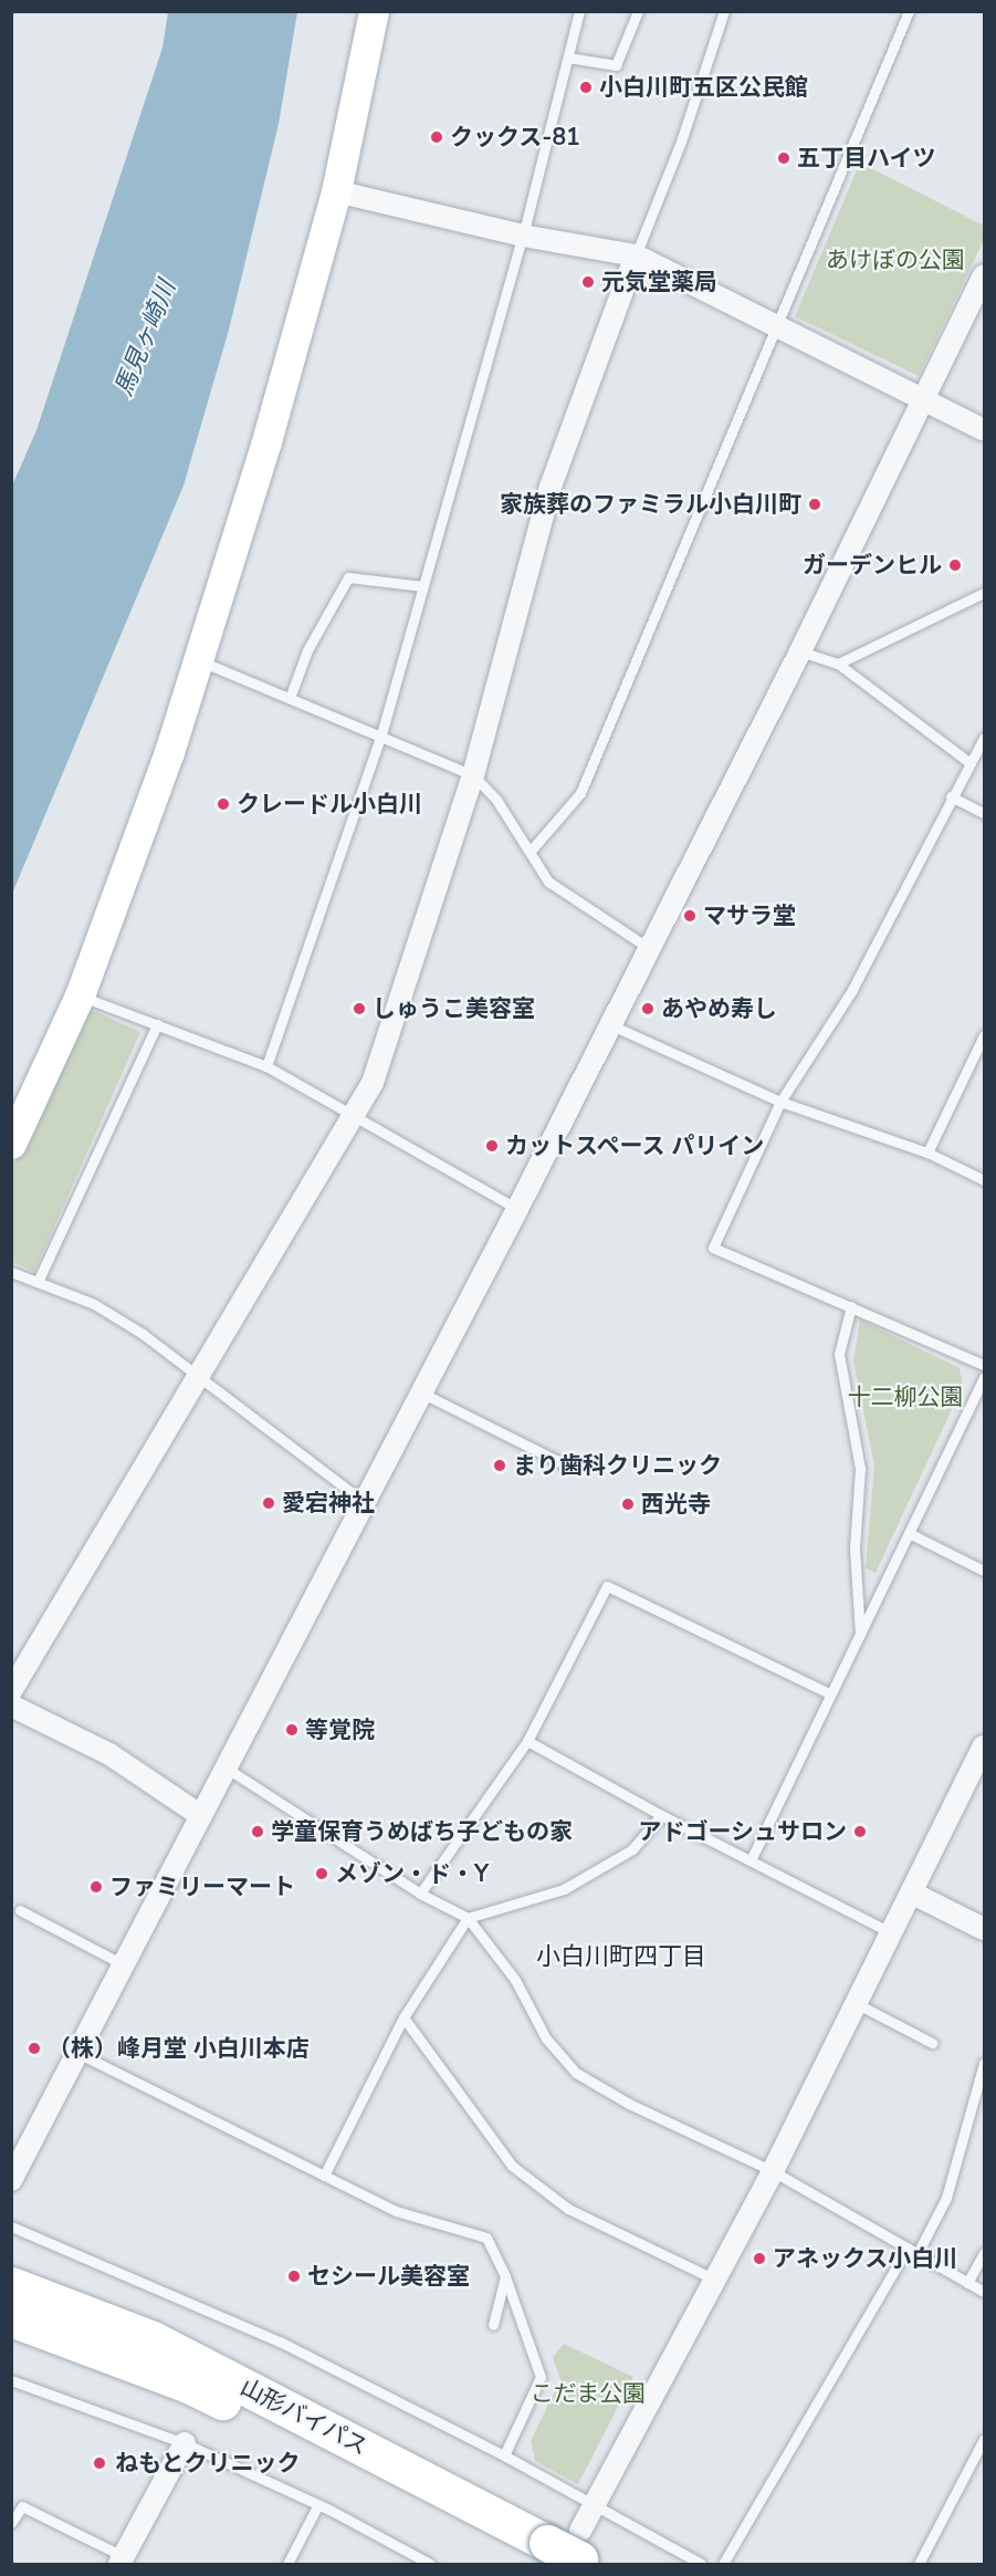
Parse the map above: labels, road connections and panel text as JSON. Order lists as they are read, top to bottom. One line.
{"streets":{"highway":["山形バイパス"]},"districts":["小白川町四丁目"],"water":["馬見ヶ崎川"],"parks":["あけぼの公園","十二柳公園","こだま公園"],"places":["小白川町五区公民館","クックス-81","五丁目ハイツ","元気堂薬局","家族葬のファミラル小白川町","ガーデンヒル","クレードル小白川","マサラ堂","しゅうこ美容室","あやめ寿し","カットスペース パリイン","まり歯科クリニック","愛宕神社","西光寺","等覚院","学童保育うめばち子どもの家","アドゴーシュサロン","メゾン・ド・Y","ファミリーマート","（株）峰月堂 小白川本店","アネックス小白川","セシール美容室","ねもとクリニック"]}
